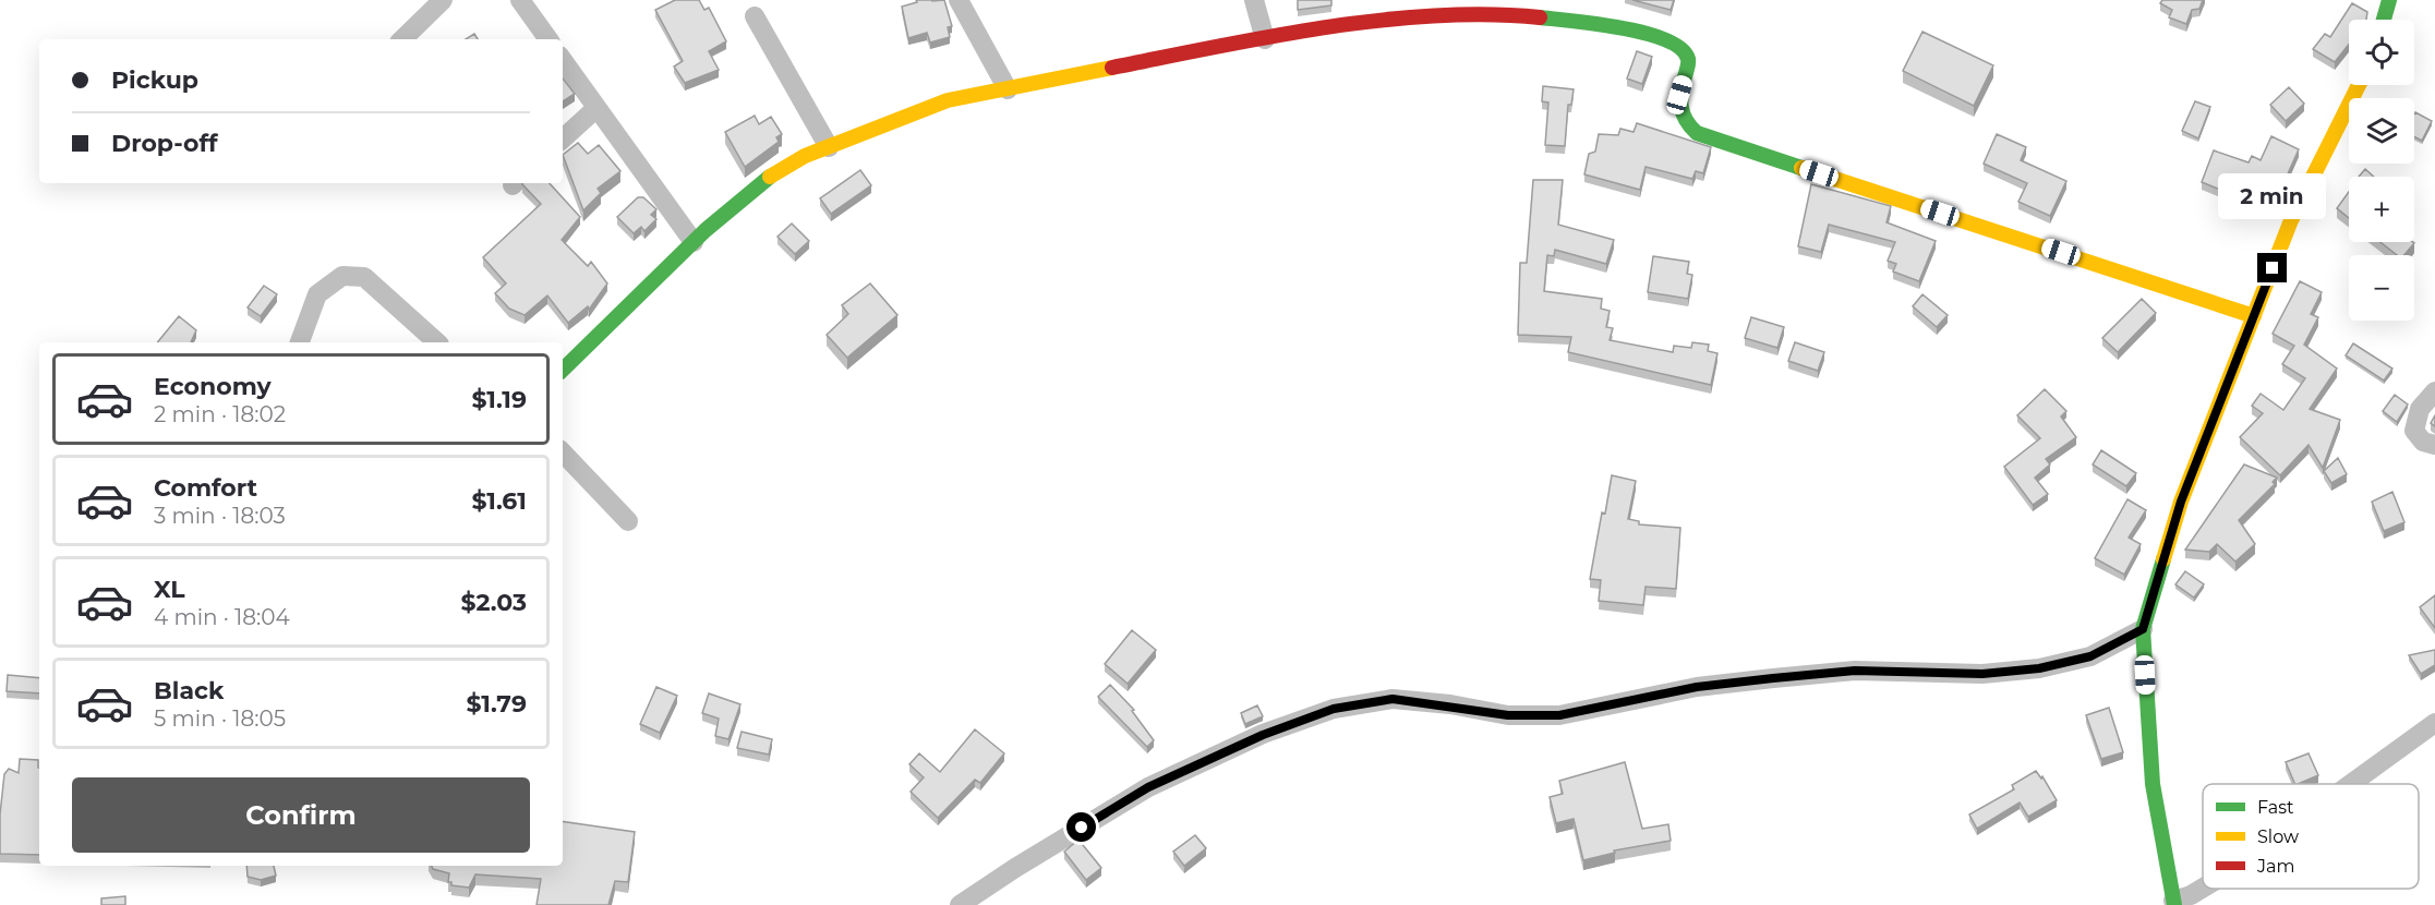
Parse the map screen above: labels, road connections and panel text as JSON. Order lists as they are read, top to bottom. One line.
{"legend":["Fast","Slow","Jam"],"page":{"map_buttons":["+","−"],"banner":["Pickup","Drop-off"],"bubble":"2 min","list":[{"name":"Economy","note":"2 min · 18:02","value":"$1.19"},{"name":"Comfort","note":"3 min · 18:03","value":"$1.61"},{"name":"XL","note":"4 min · 18:04","value":"$2.03"},{"name":"Black","note":"5 min · 18:05","value":"$1.79"}],"buttons":"Confirm"}}
